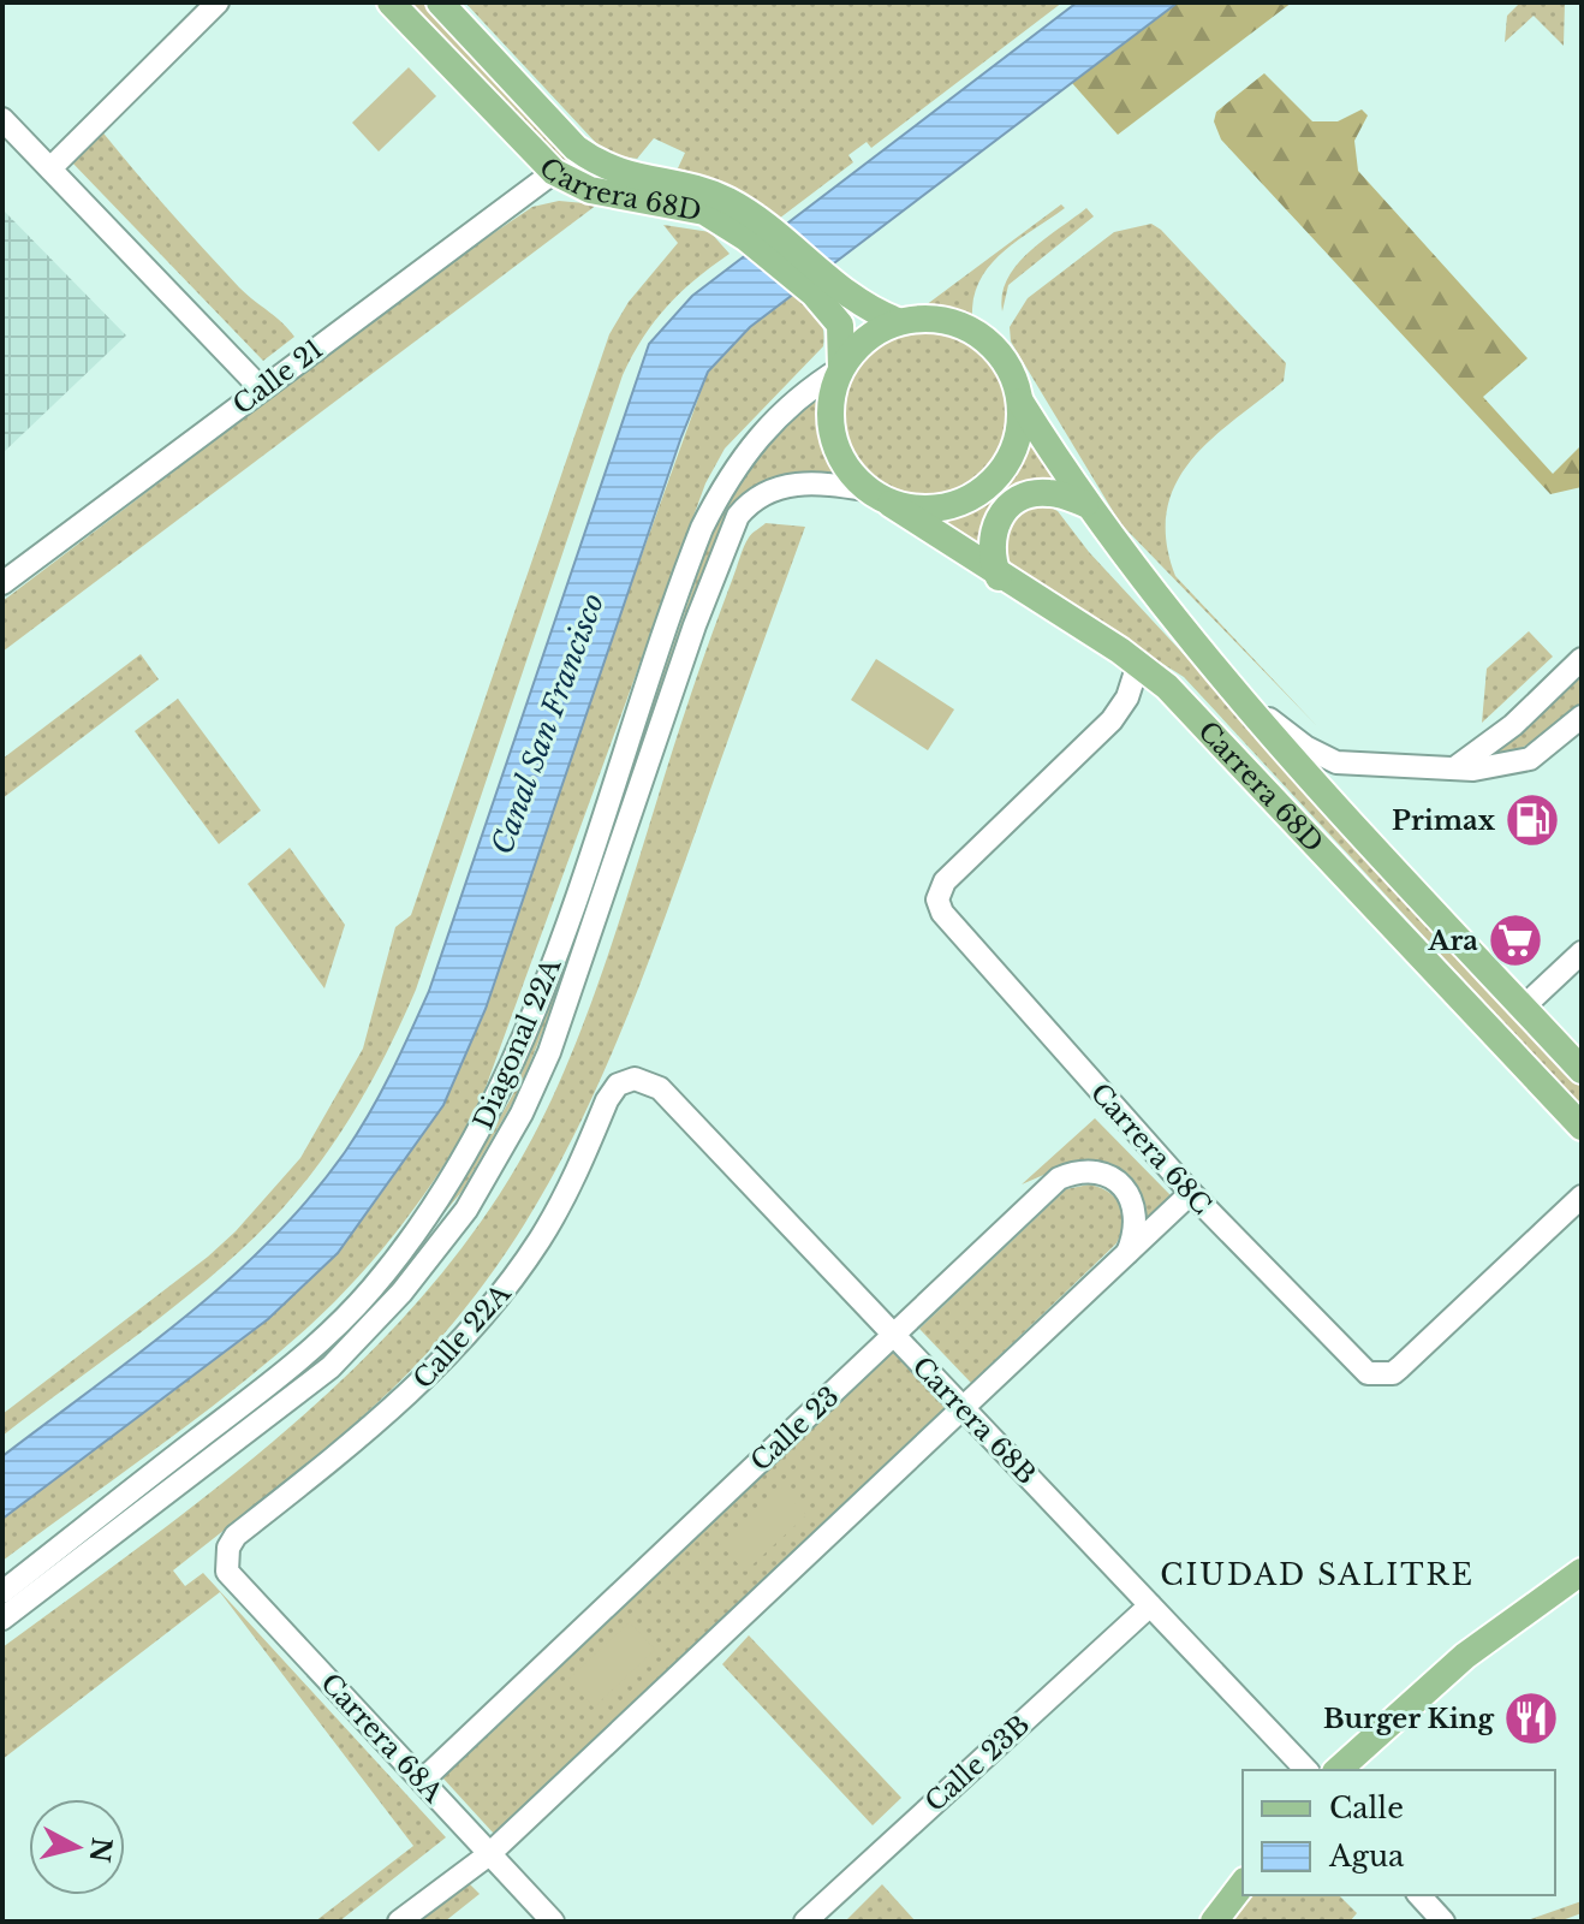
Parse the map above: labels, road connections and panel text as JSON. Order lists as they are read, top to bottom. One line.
{"streets":{"main road":["Carrera 68D"],"street":["Calle 21","Diagonal 22A","Carrera 68C","Calle 22A","Carrera 68B","Calle 23","Carrera 68A","Calle 23B"]},"crossings":[["Carrera 68D","Calle 21"],["Carrera 68D","Diagonal 22A"],["Carrera 68D","Carrera 68C"],["Calle 22A","Carrera 68B"],["Calle 22A","Carrera 68A"],["Carrera 68B","Calle 23"],["Carrera 68B","Calle 23B"],["Calle 23","Carrera 68A"]],"districts":["CIUDAD SALITRE"],"water":["Canal San Francisco"],"places":{"fuel station":["Primax"],"supermarket":["Ara"],"restaurant":["Burger King"]},"legend":["Calle","Agua"],"north":"right"}
